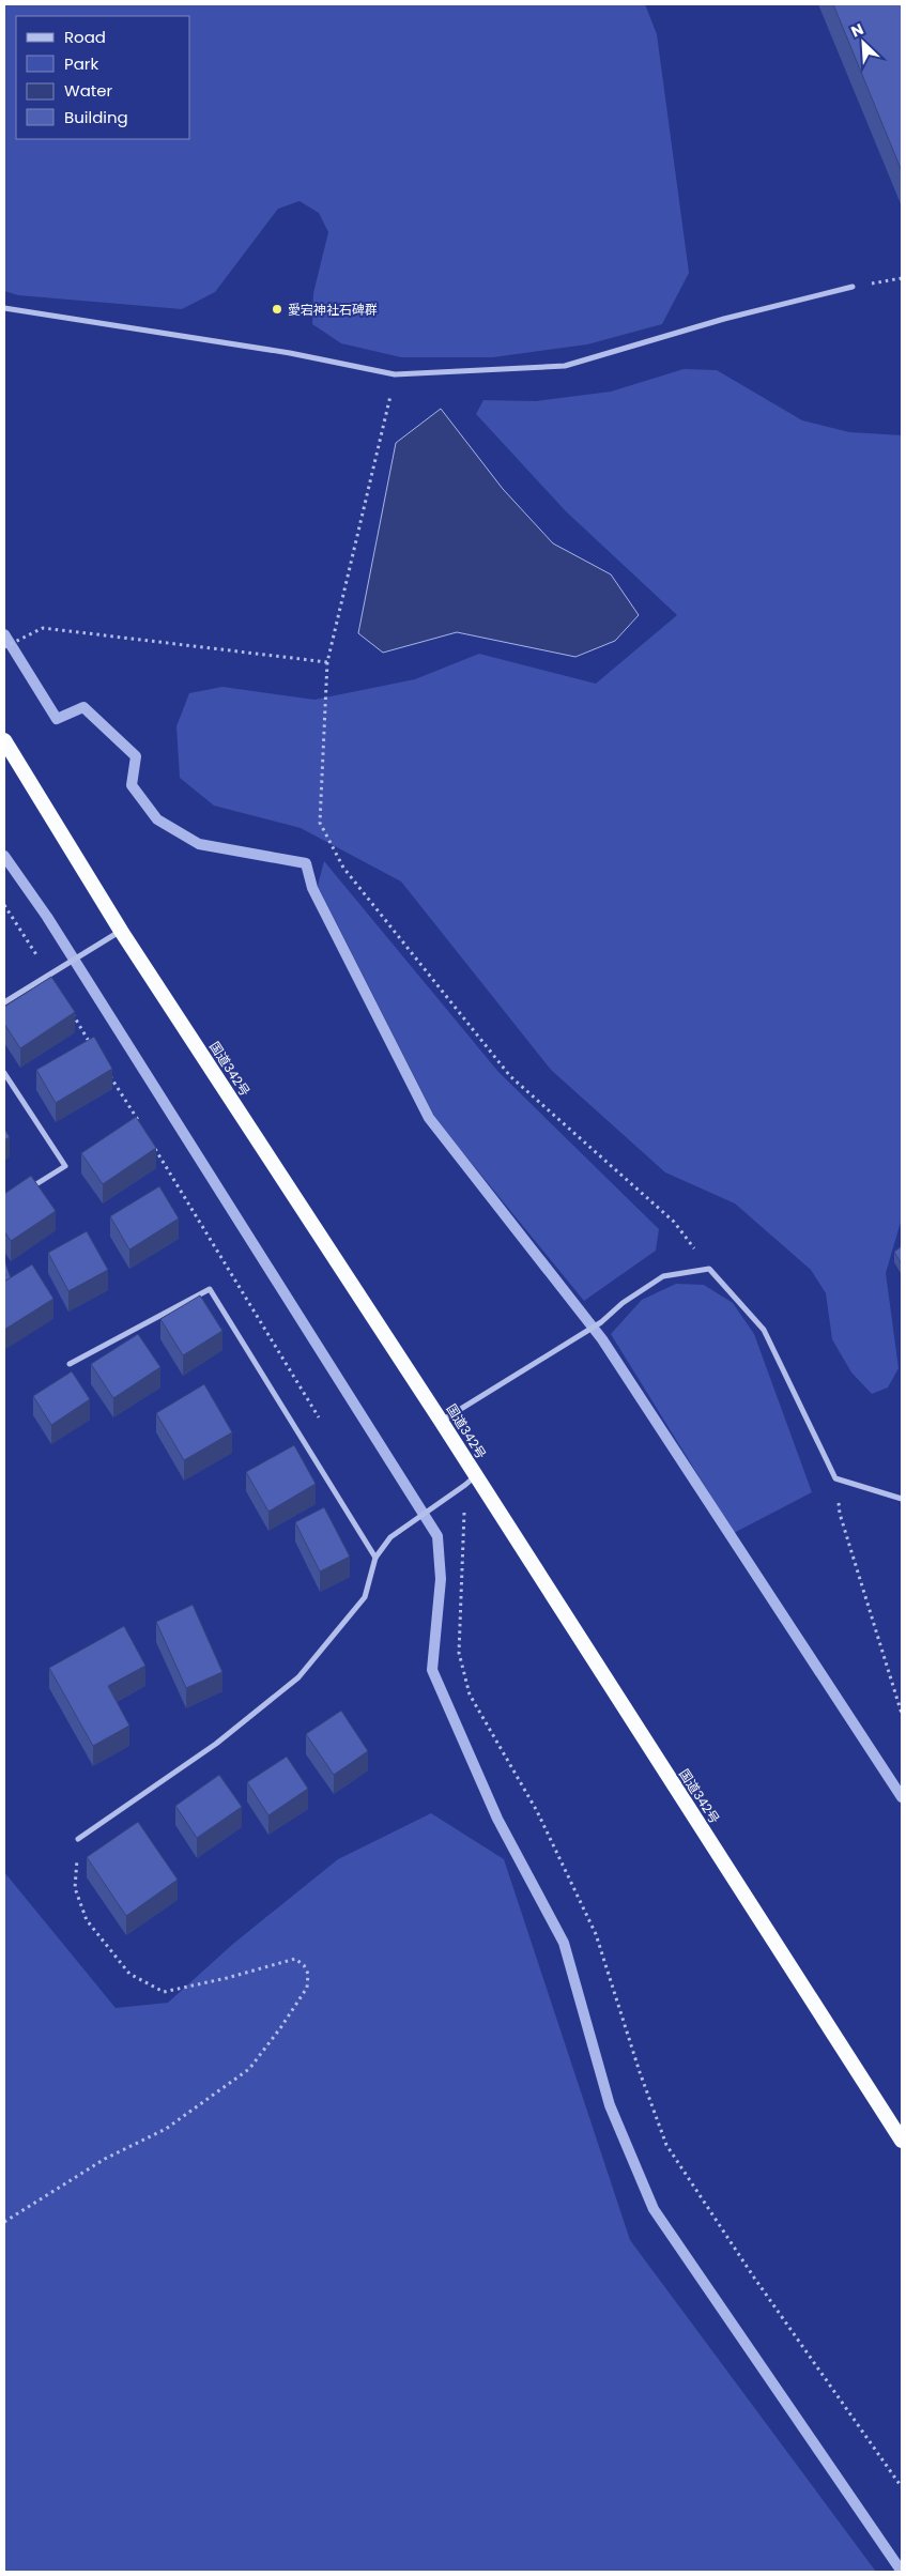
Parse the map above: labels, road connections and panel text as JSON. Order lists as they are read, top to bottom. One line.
{"streets":{"highway":["国道342号"]},"places":["愛宕神社石碑群"],"legend":["Road","Park","Water","Building"],"north":"top left"}
